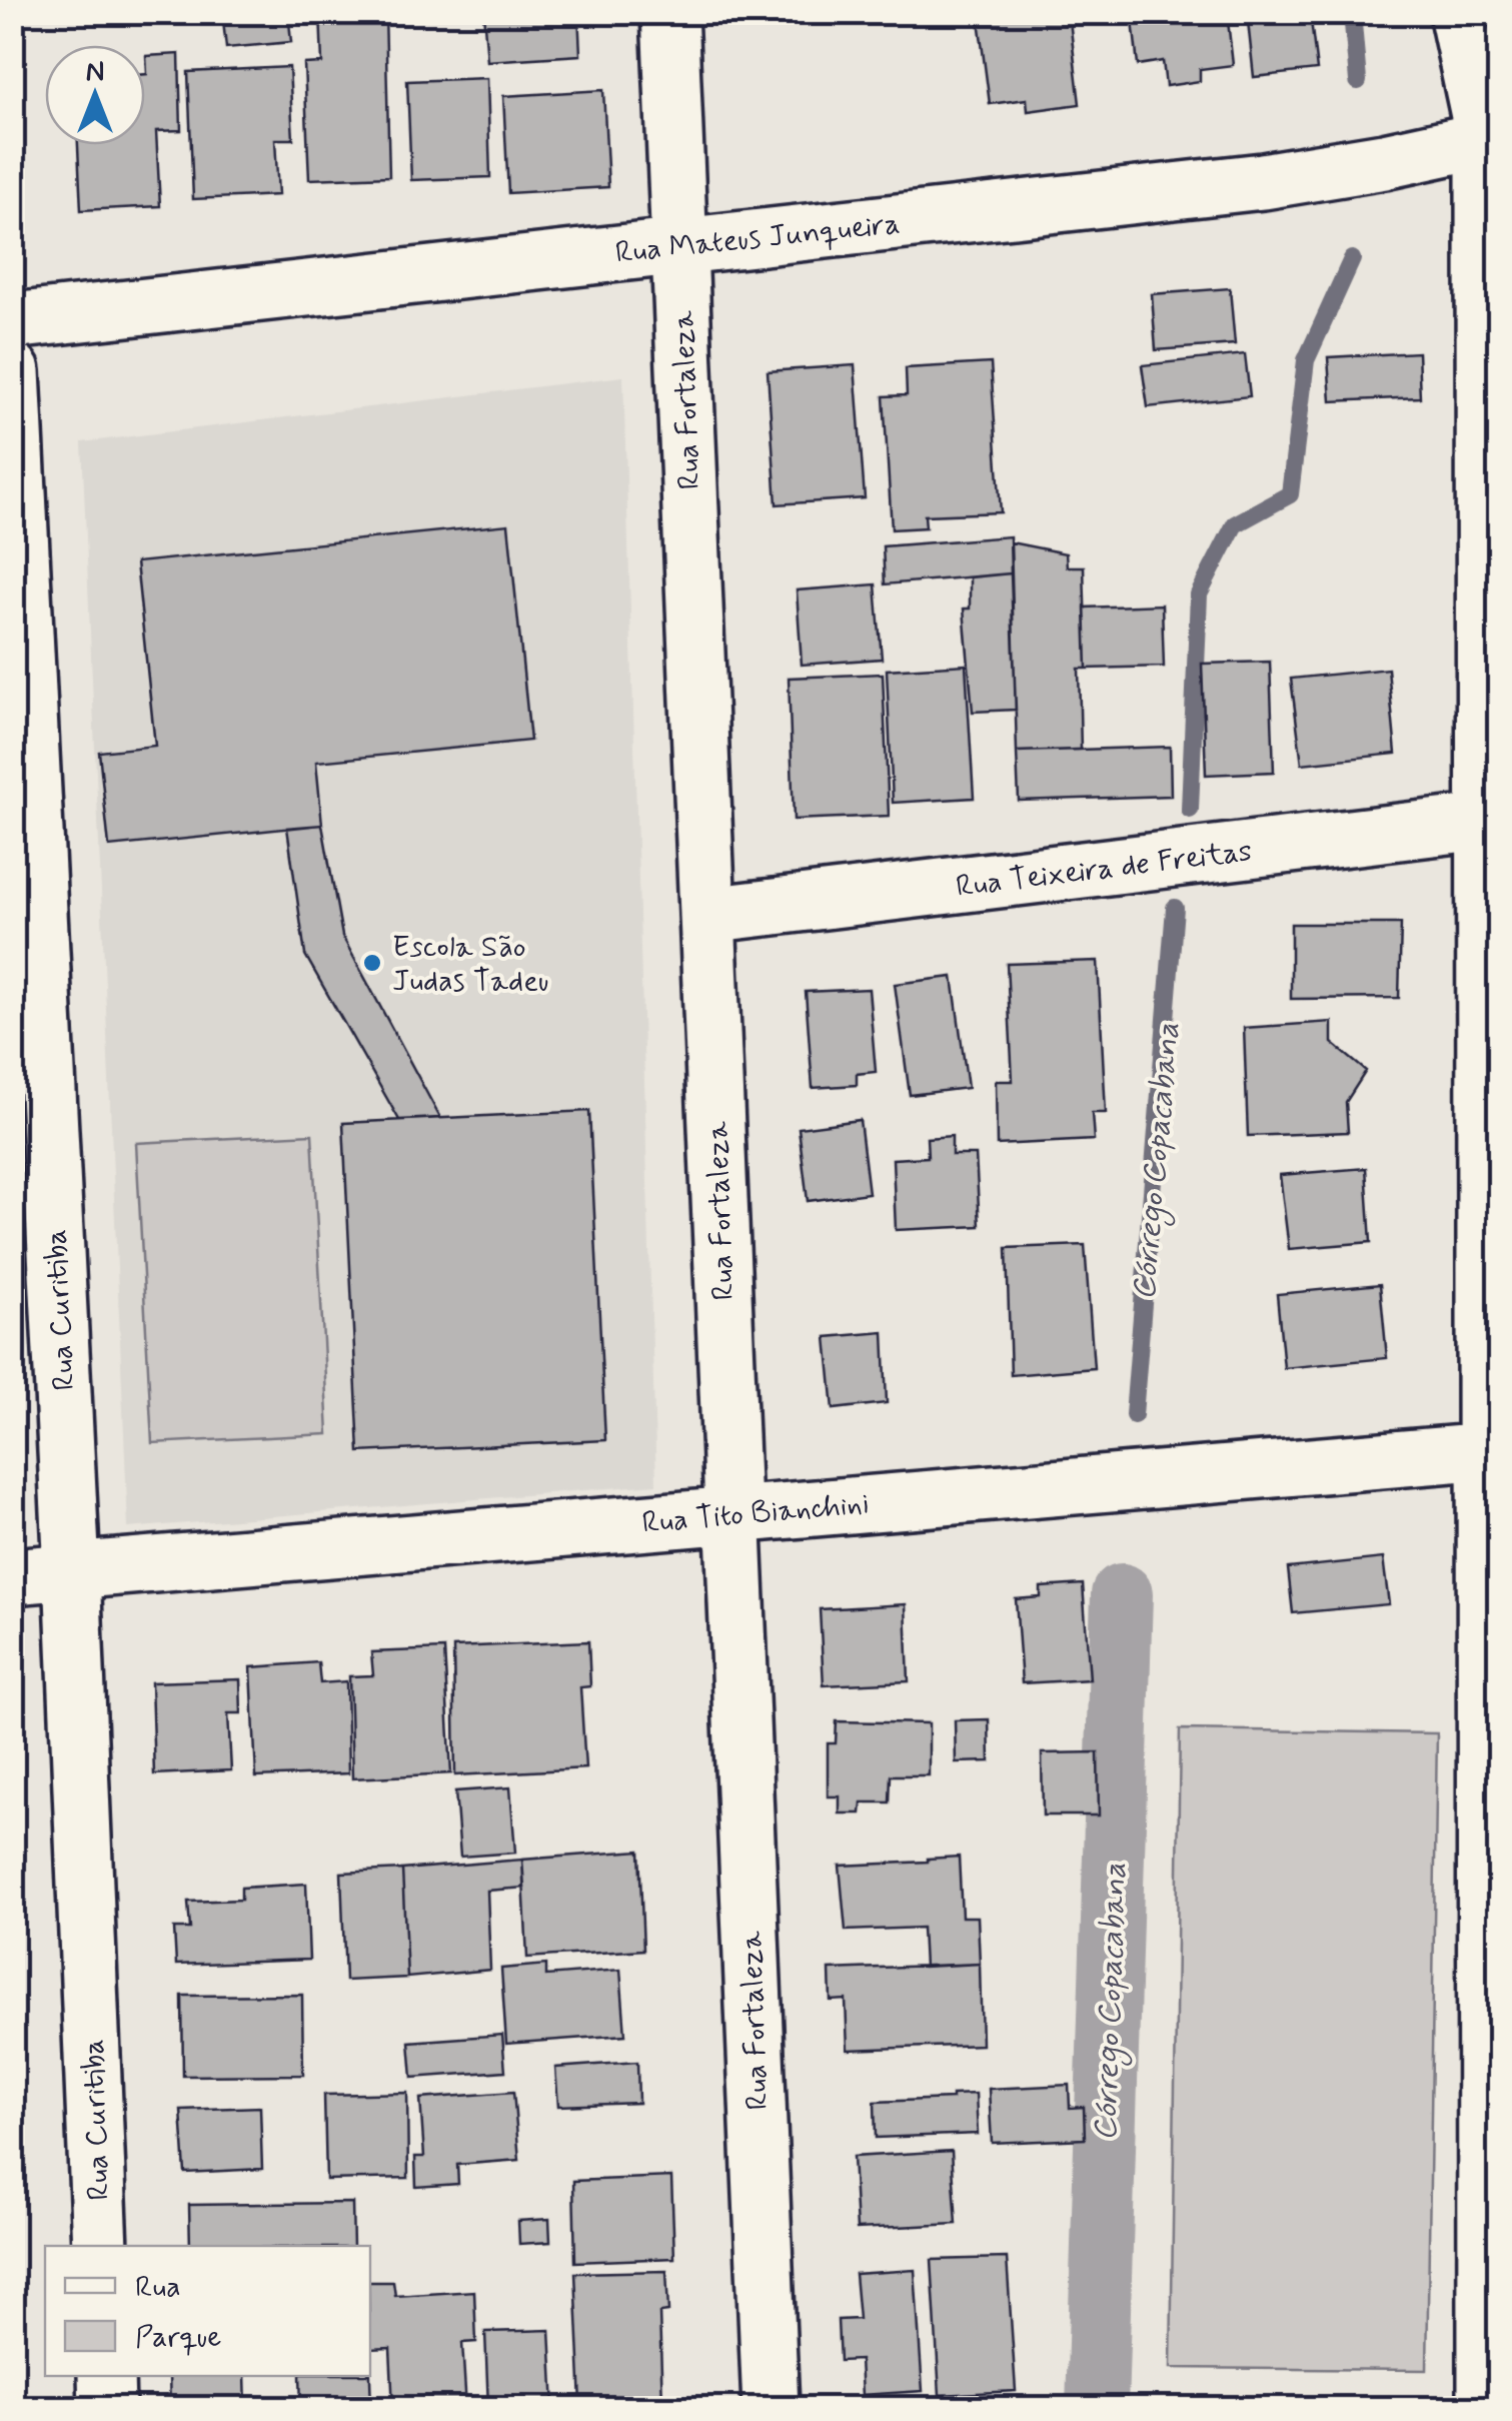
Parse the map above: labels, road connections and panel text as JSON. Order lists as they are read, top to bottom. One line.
{"streets":{"street":["Rua Mateus Junqueira","Rua Fortaleza","Rua Teixeira de Freitas","Rua Curitiba","Rua Tito Bianchini"]},"crossings":[["Rua Mateus Junqueira","Rua Fortaleza"],["Rua Fortaleza","Rua Teixeira de Freitas"],["Rua Fortaleza","Rua Tito Bianchini"],["Rua Curitiba","Rua Tito Bianchini"]],"water":["Córrego Copacabana"],"places":["Escola São Judas Tadeu"],"legend":["Rua","Parque"],"north":"top"}
